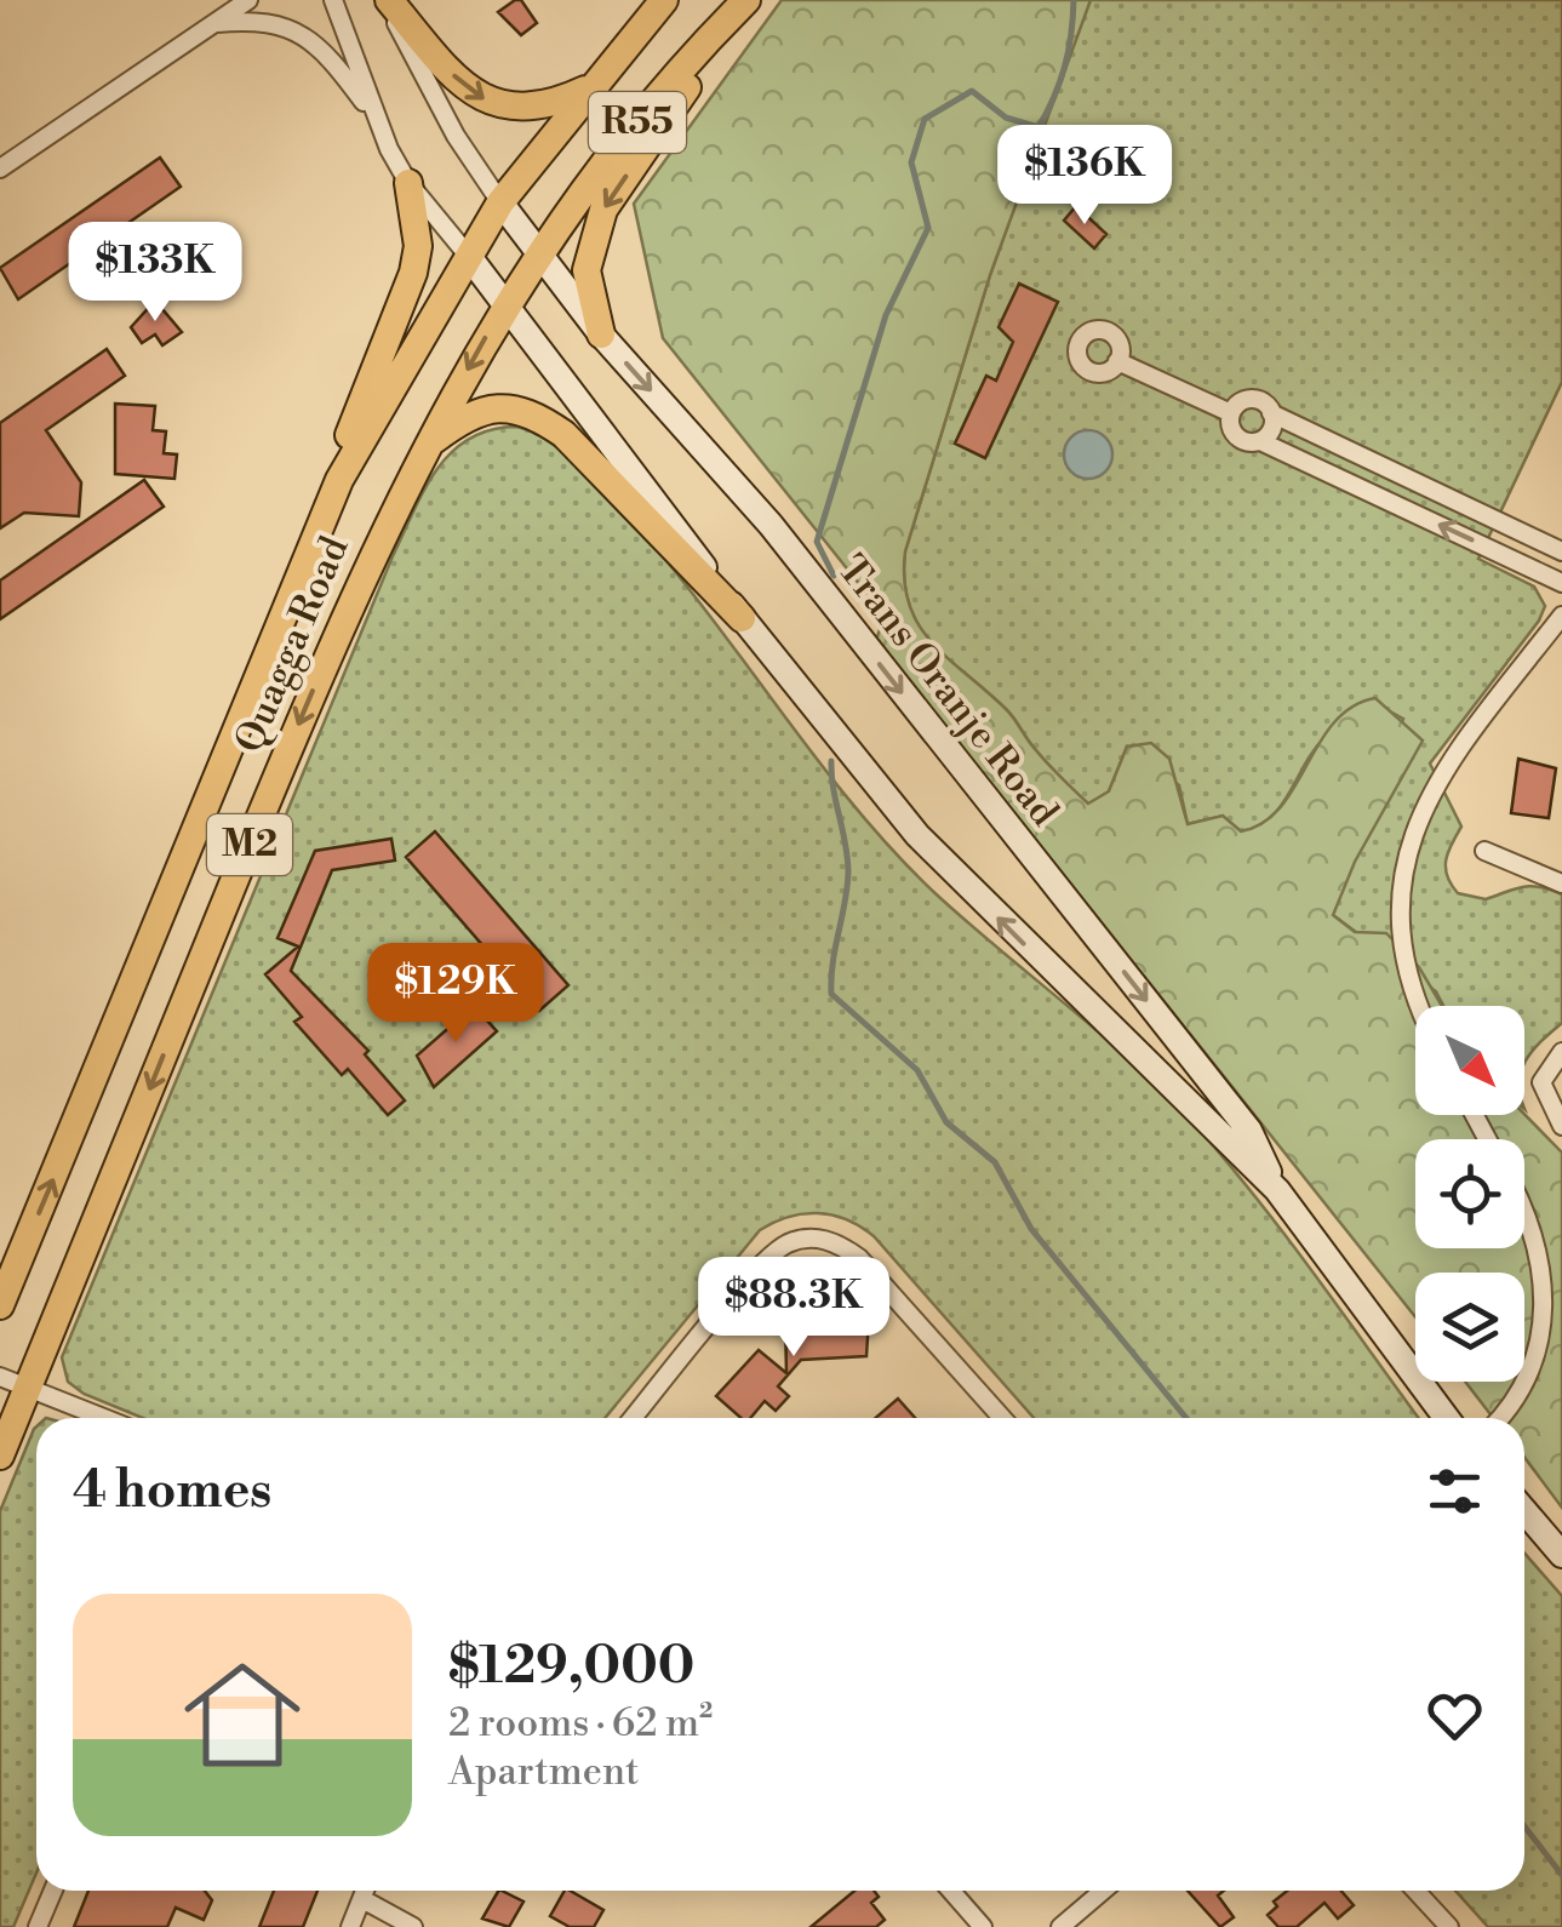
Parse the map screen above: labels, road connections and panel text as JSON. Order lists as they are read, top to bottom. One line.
{"streets":{"main road":["R55","Quagga Road","Trans Oranje Road","M2"]},"crossings":[["Quagga Road","Trans Oranje Road"]],"north":"bottom right","page":{"price":["$136K","$133K","$129K","$88.3K"],"heading":"4 homes","list":[{"name":"$129,000","note":"2 rooms · 62 m² · Apartment"}]}}
